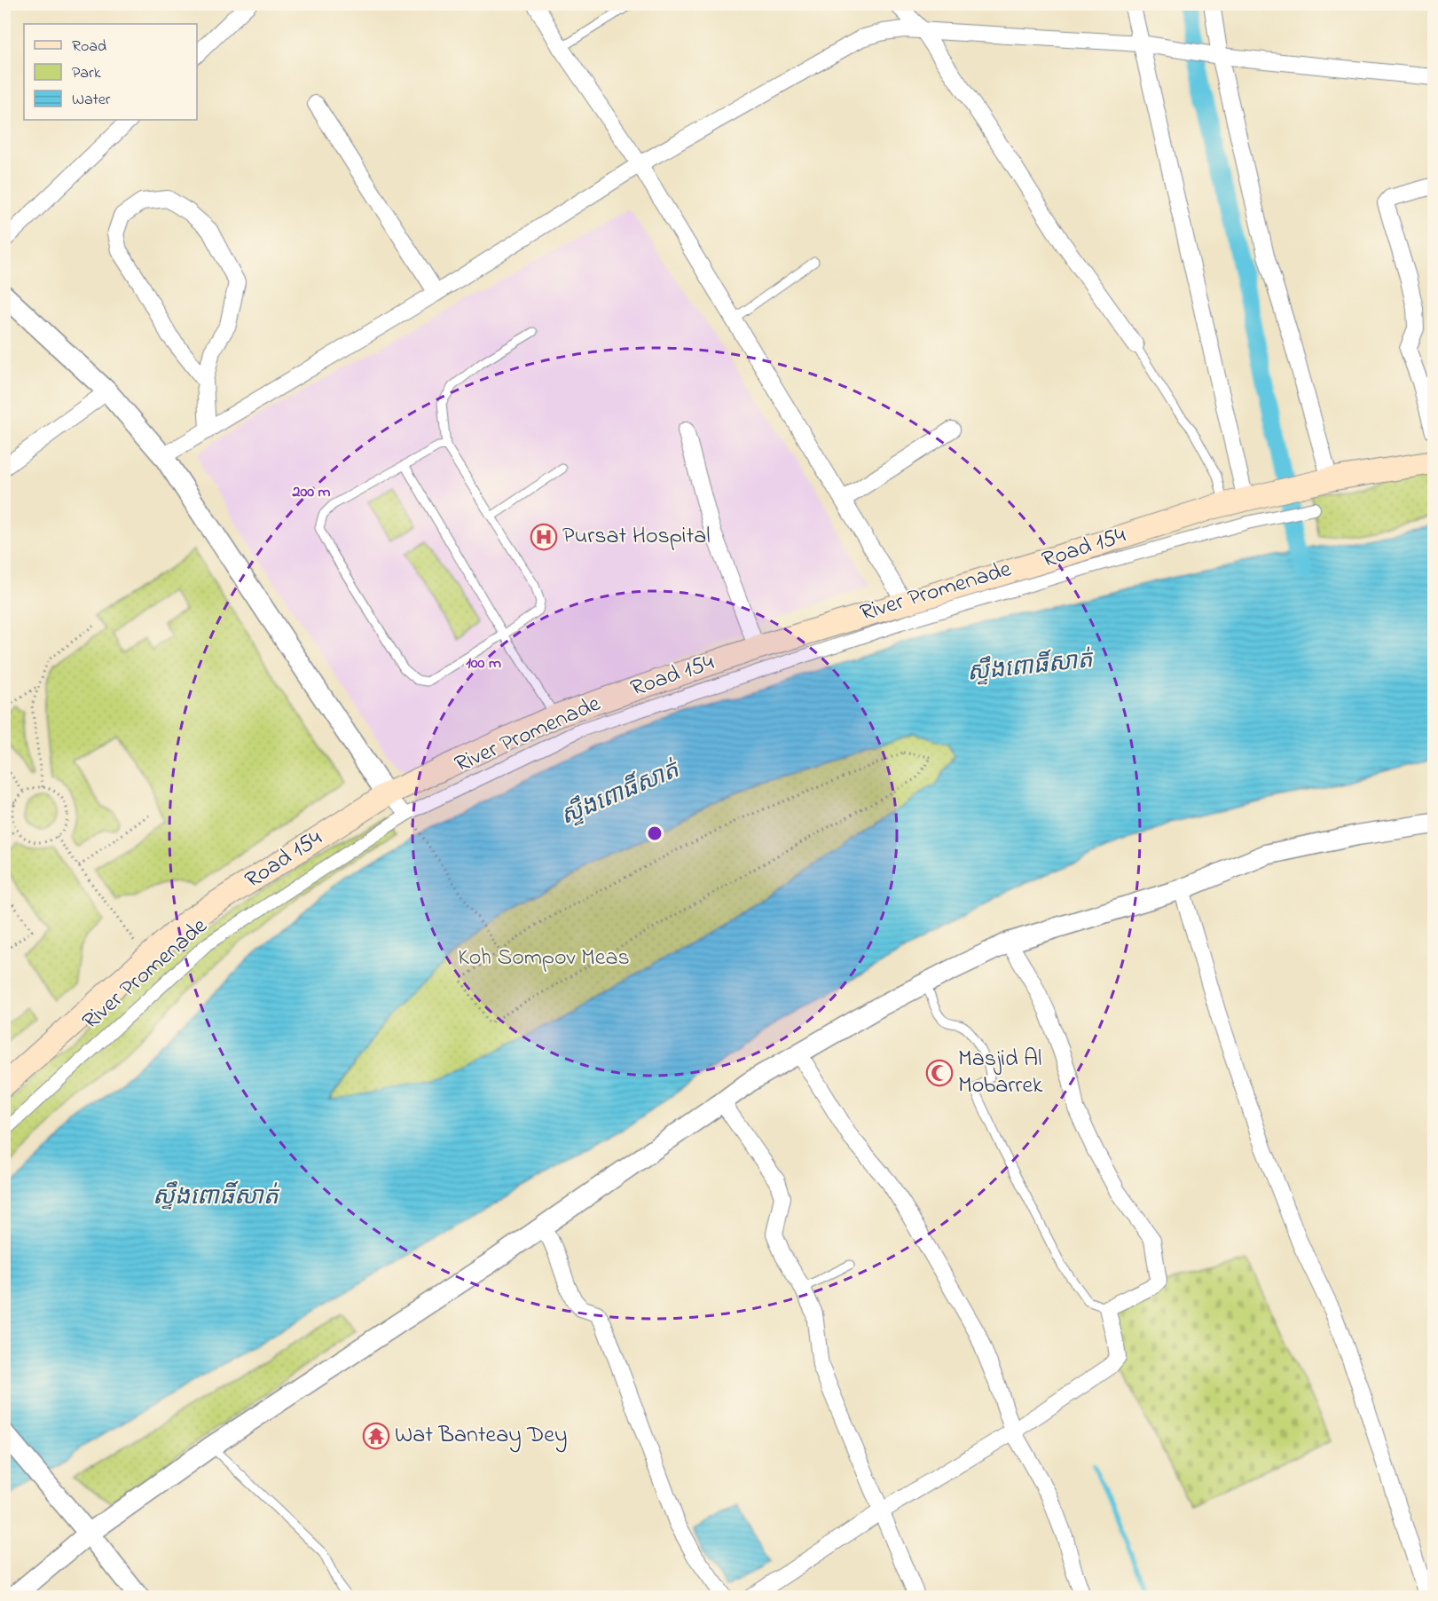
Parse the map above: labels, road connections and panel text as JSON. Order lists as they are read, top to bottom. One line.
{"streets":{"main road":["Road 154"],"street":["River Promenade"]},"water":["ស្ទឹងពោធិ៍សាត់"],"parks":["Koh Sompov Meas"],"places":{"hospital":["Pursat Hospital"],"mosque":["Masjid Al Mobarrek"],"temple":["Wat Banteay Dey"]},"legend":["Road","Park","Water"],"rings":["200 m","100 m"]}
